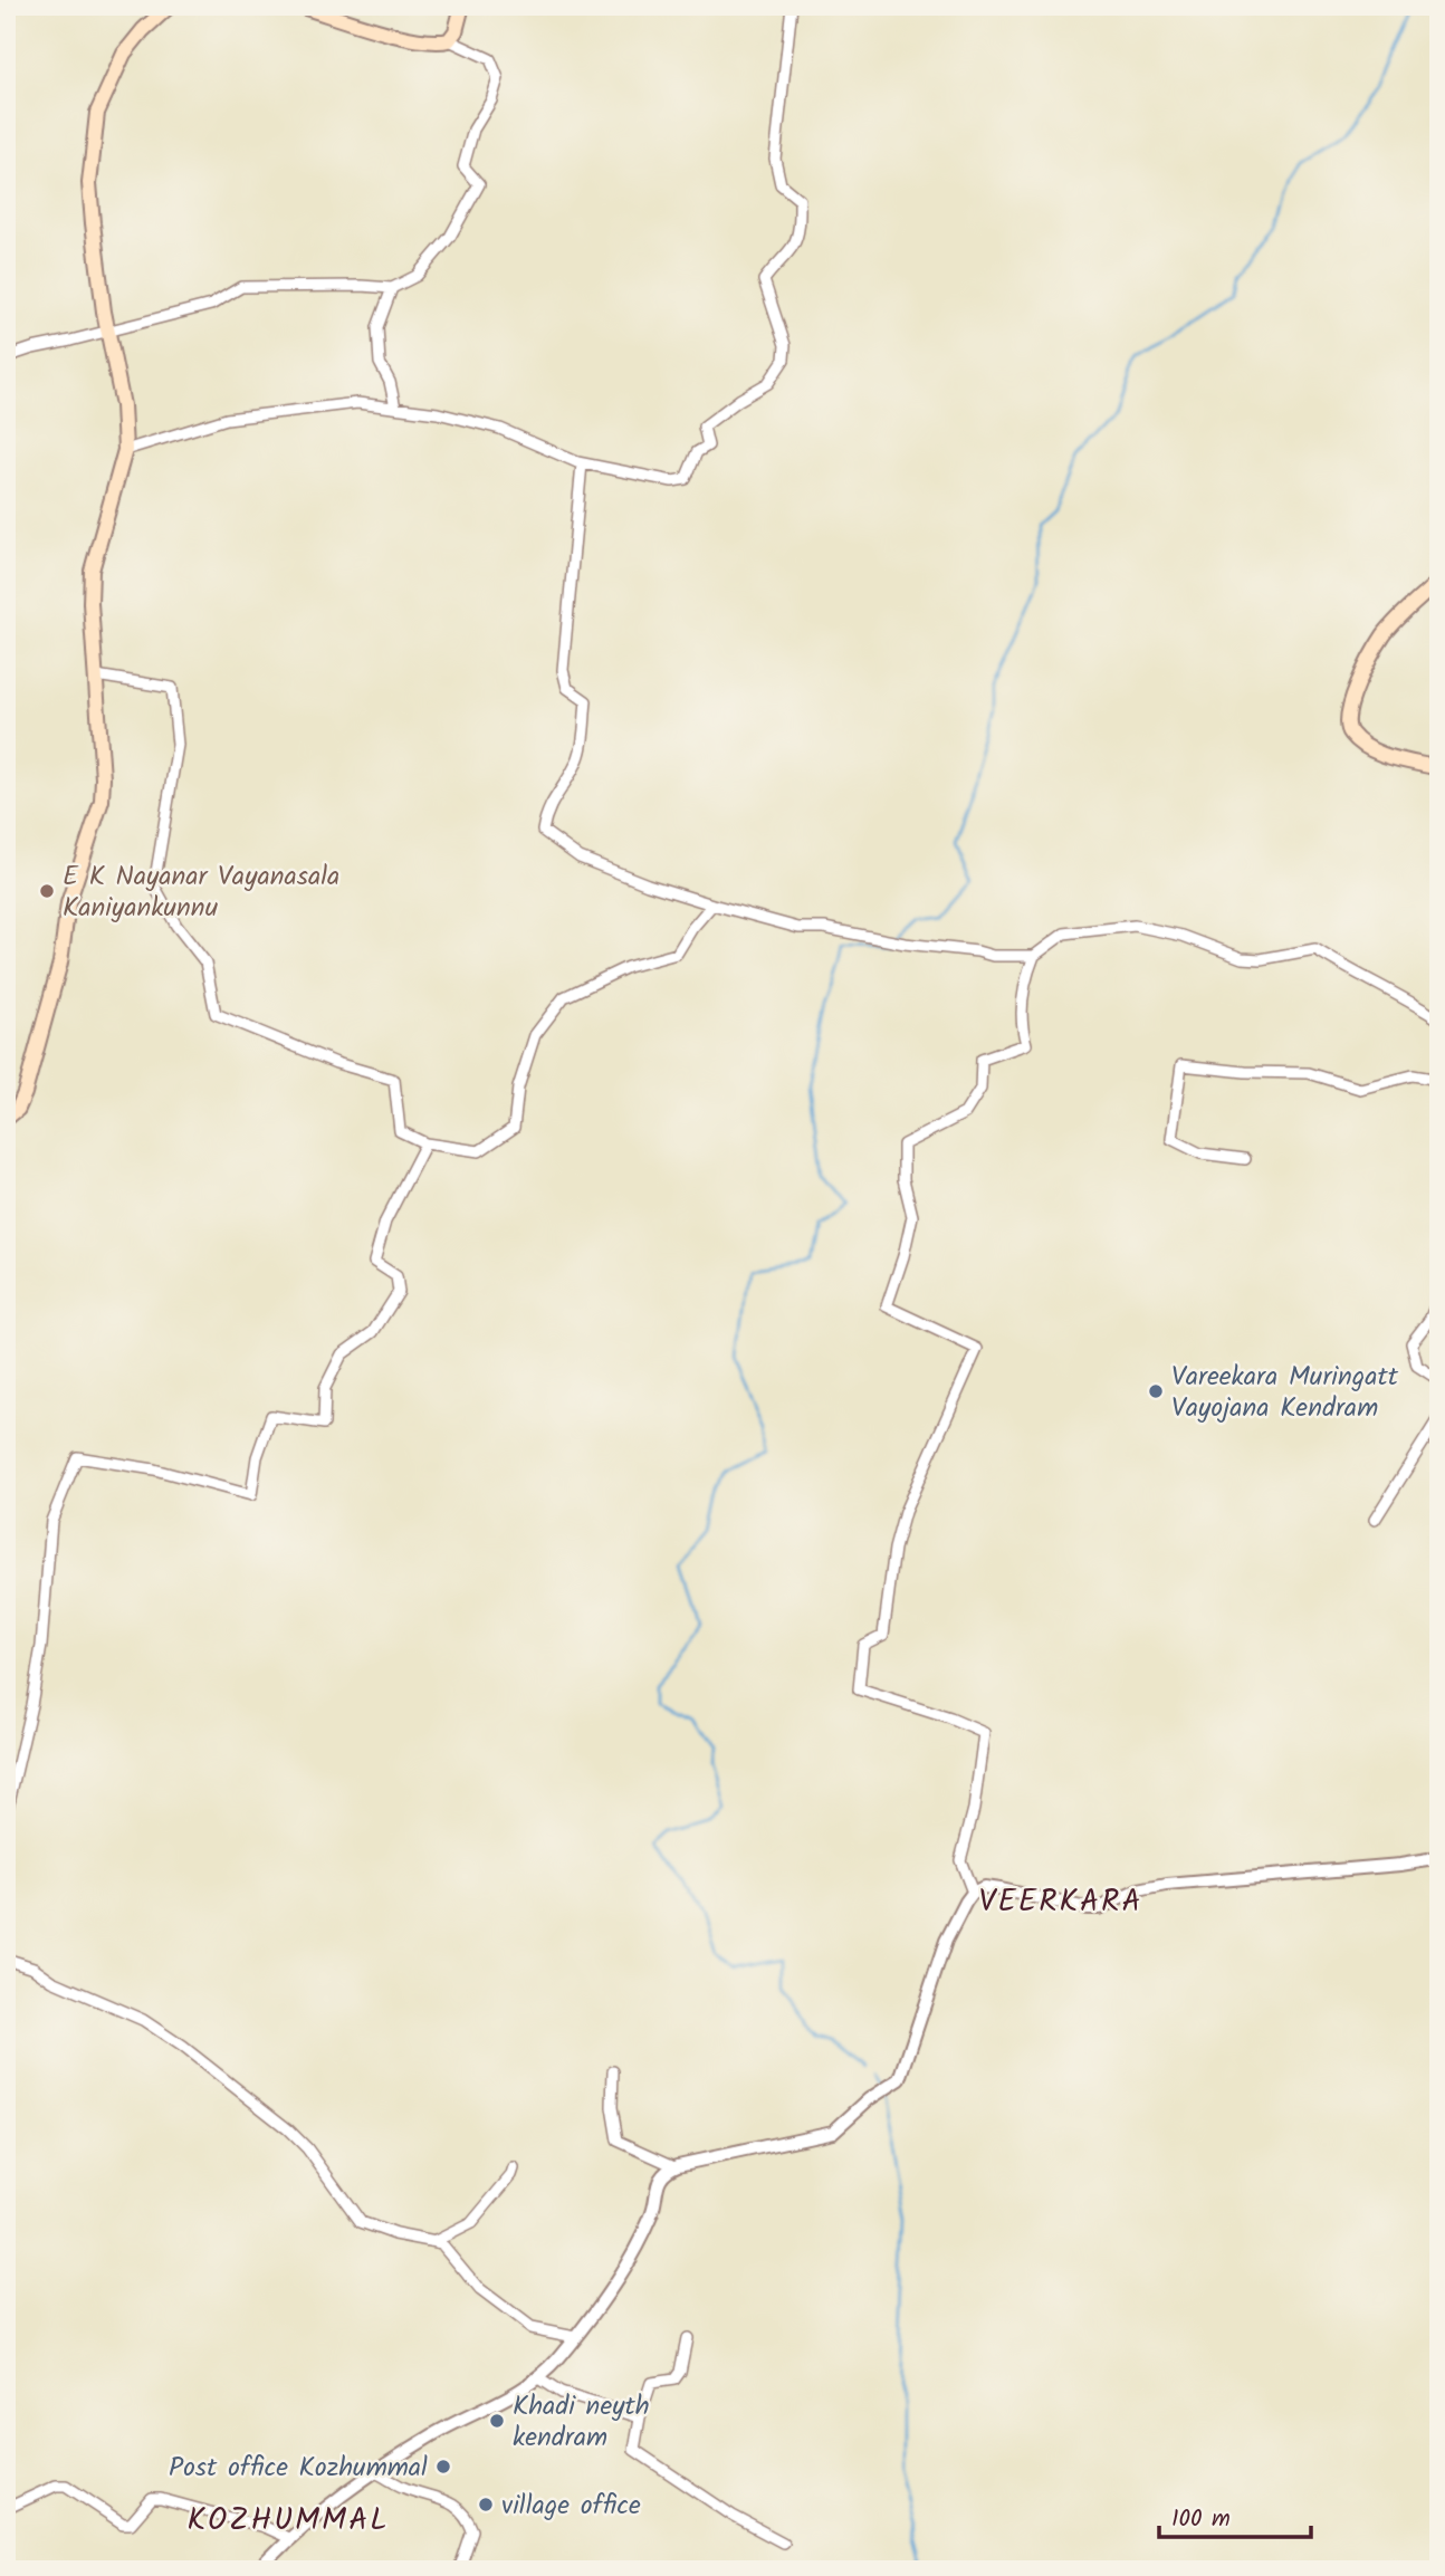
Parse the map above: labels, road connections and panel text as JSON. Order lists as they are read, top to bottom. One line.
{"districts":["VEERKARA","KOZHUMMAL"],"places":["E K Nayanar Vayanasala Kaniyankunnu","Vareekara Muringatt Vayojana Kendram","Khadi neyth kendram","Post office Kozhummal","village office"],"scale_bar":"100 m"}
